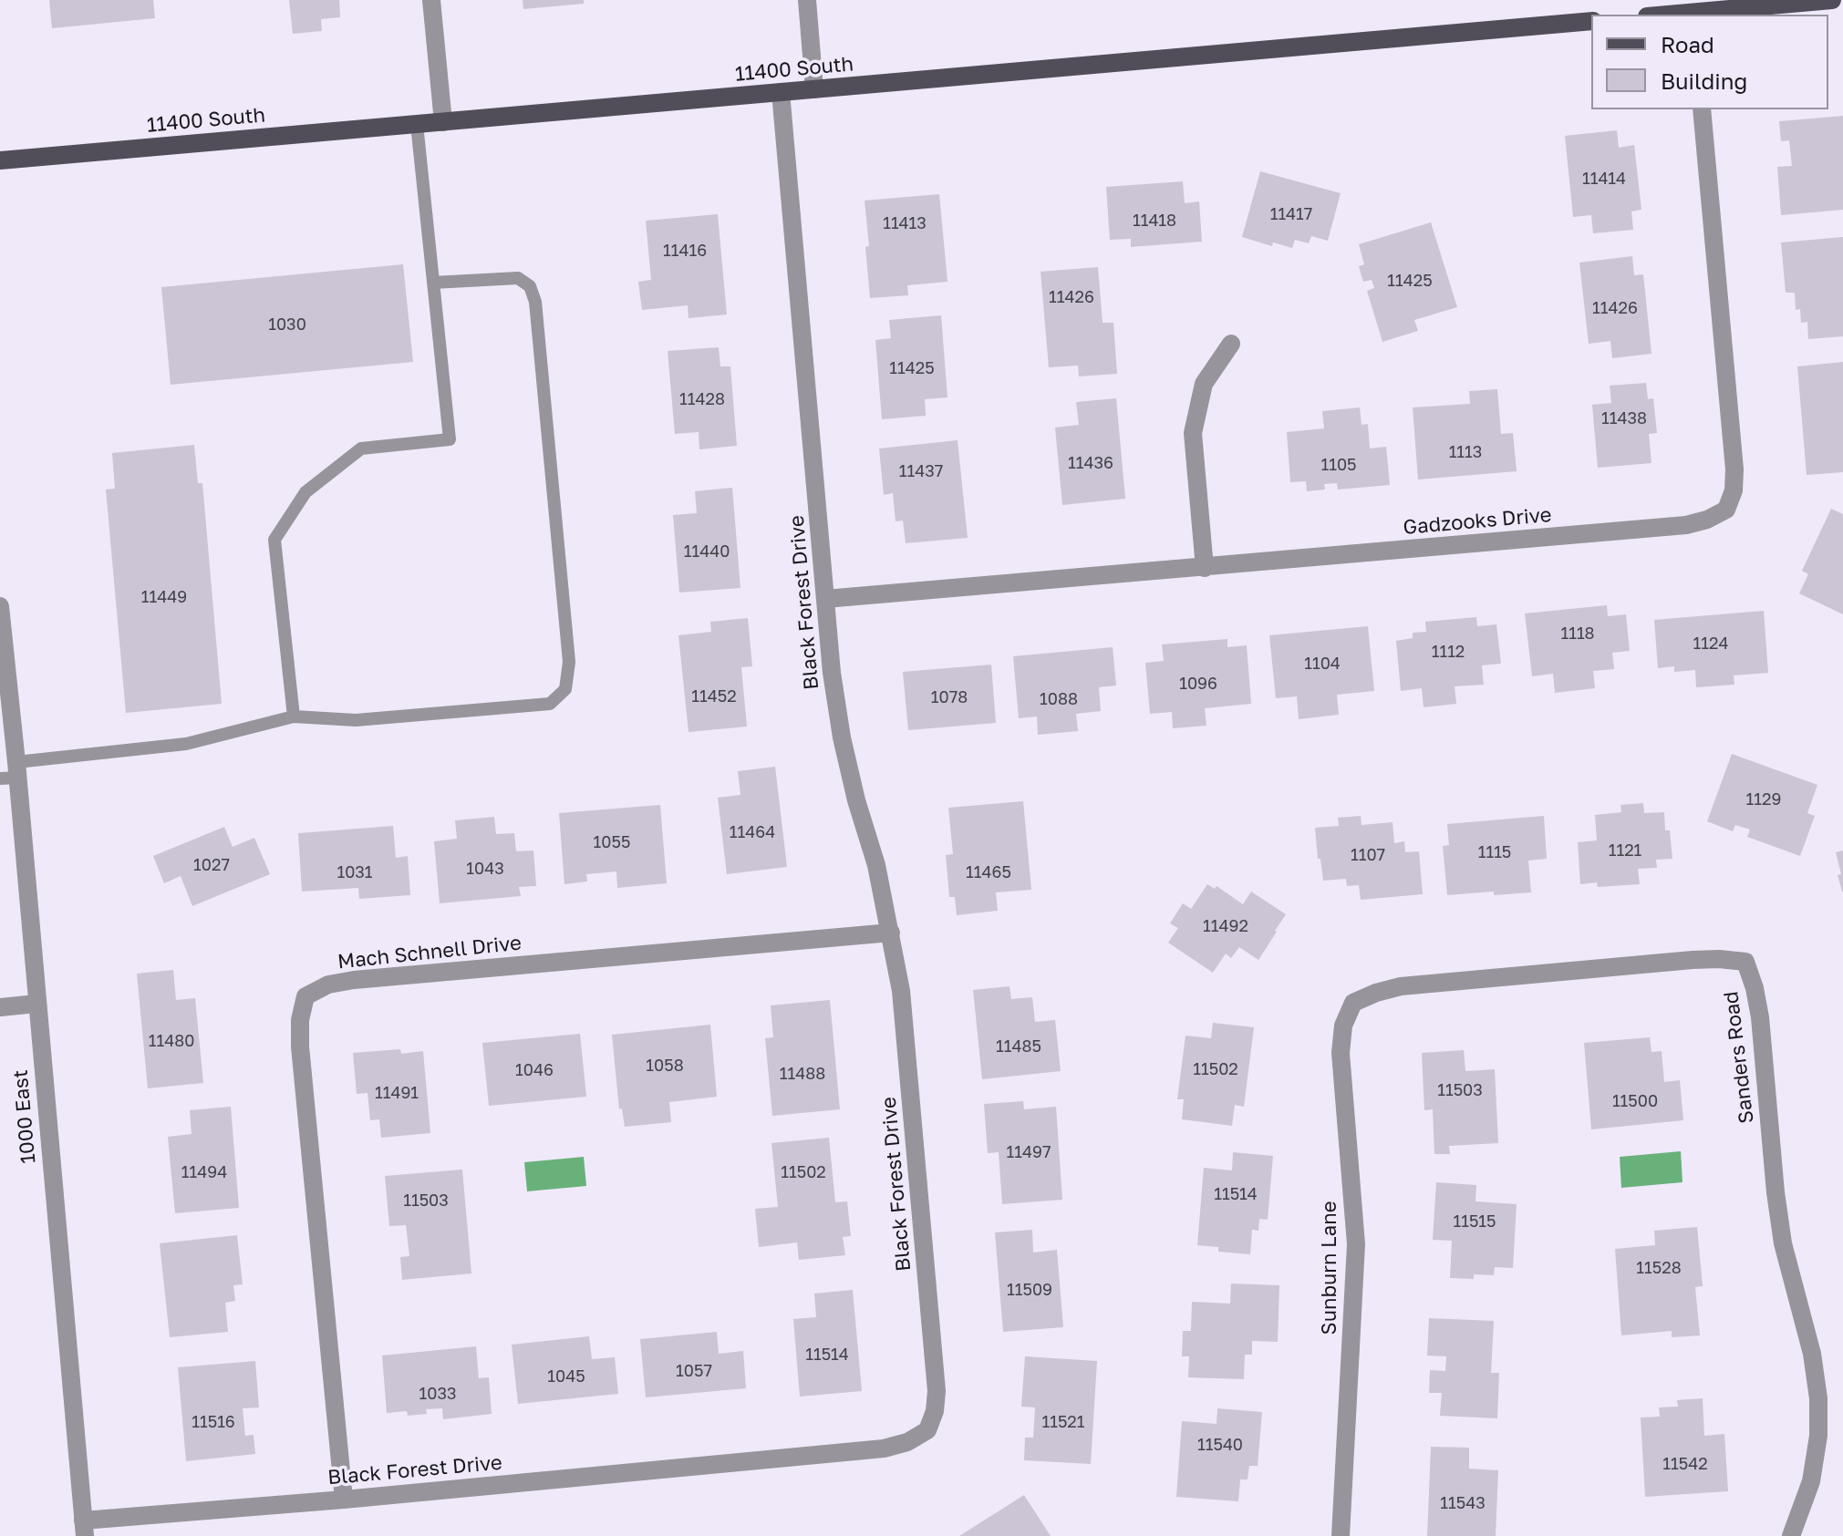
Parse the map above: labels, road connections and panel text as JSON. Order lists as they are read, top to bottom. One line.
{"streets":{"main road":["11400 South"],"street":["Gadzooks Drive","Black Forest Drive","Mach Schnell Drive","Sanders Road","1000 East","Sunburn Lane"]},"crossings":[["11400 South","Black Forest Drive"],["Gadzooks Drive","Black Forest Drive"],["Black Forest Drive","Mach Schnell Drive"],["Black Forest Drive","1000 East"],["Sanders Road","Sunburn Lane"]],"house_numbers":["11414","11417","11418","11413","11416","11425","11426","11426","1030","11425","11428","11438","1113","11436","1105","11437","11440","11449","1118","1124","1112","1104","1096","11452","1078","1088","1129","11464","1055","1121","1115","1107","1027","1043","1031","11465","11492","11480","11485","1058","11502","1046","11488","11503","11491","11500","11497","11494","11502","11514","11503","11515","11528","11509","11514","1057","1045","1033","11516","11521","11540","11542","11543"],"legend":["Road","Building"]}
